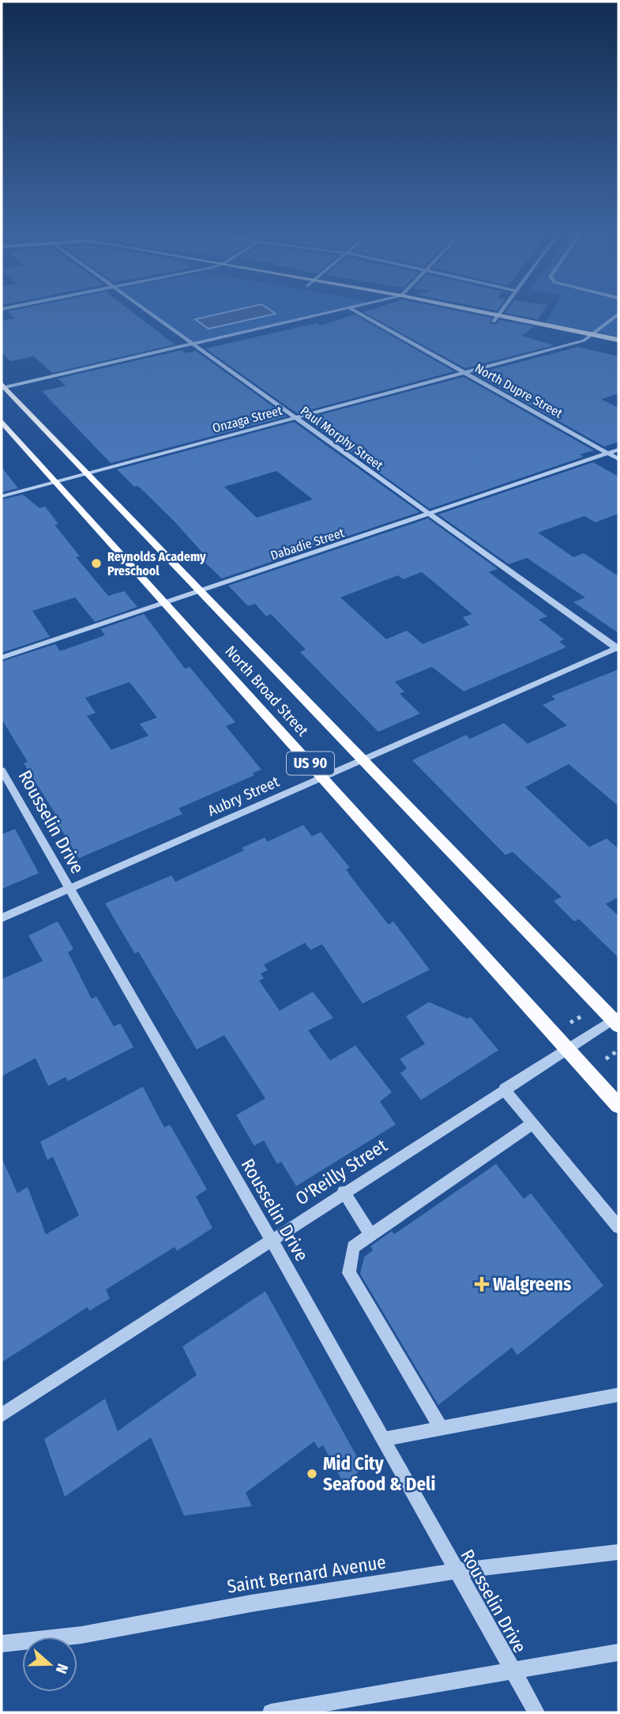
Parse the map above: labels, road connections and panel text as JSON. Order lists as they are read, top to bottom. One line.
{"streets":{"main road":["North Broad Street","US 90"],"street":["North Dupre Street","Onzaga Street","Paul Morphy Street","Dabadie Street","Aubry Street","Rousselin Drive","O'Reilly Street","Saint Bernard Avenue"]},"crossings":[["North Dupre Street","Onzaga Street"],["North Dupre Street","Dabadie Street"],["Onzaga Street","Paul Morphy Street"],["Onzaga Street","North Broad Street"],["Paul Morphy Street","Dabadie Street"],["Paul Morphy Street","Aubry Street"],["Dabadie Street","North Broad Street"],["North Broad Street","Aubry Street"],["North Broad Street","O'Reilly Street"],["Aubry Street","Rousselin Drive"],["Rousselin Drive","O'Reilly Street"],["Rousselin Drive","Saint Bernard Avenue"]],"places":{"other":["Reynolds Academy Preschool","Mid City Seafood & Deli"],"health":["Walgreens"]},"north":"right"}
